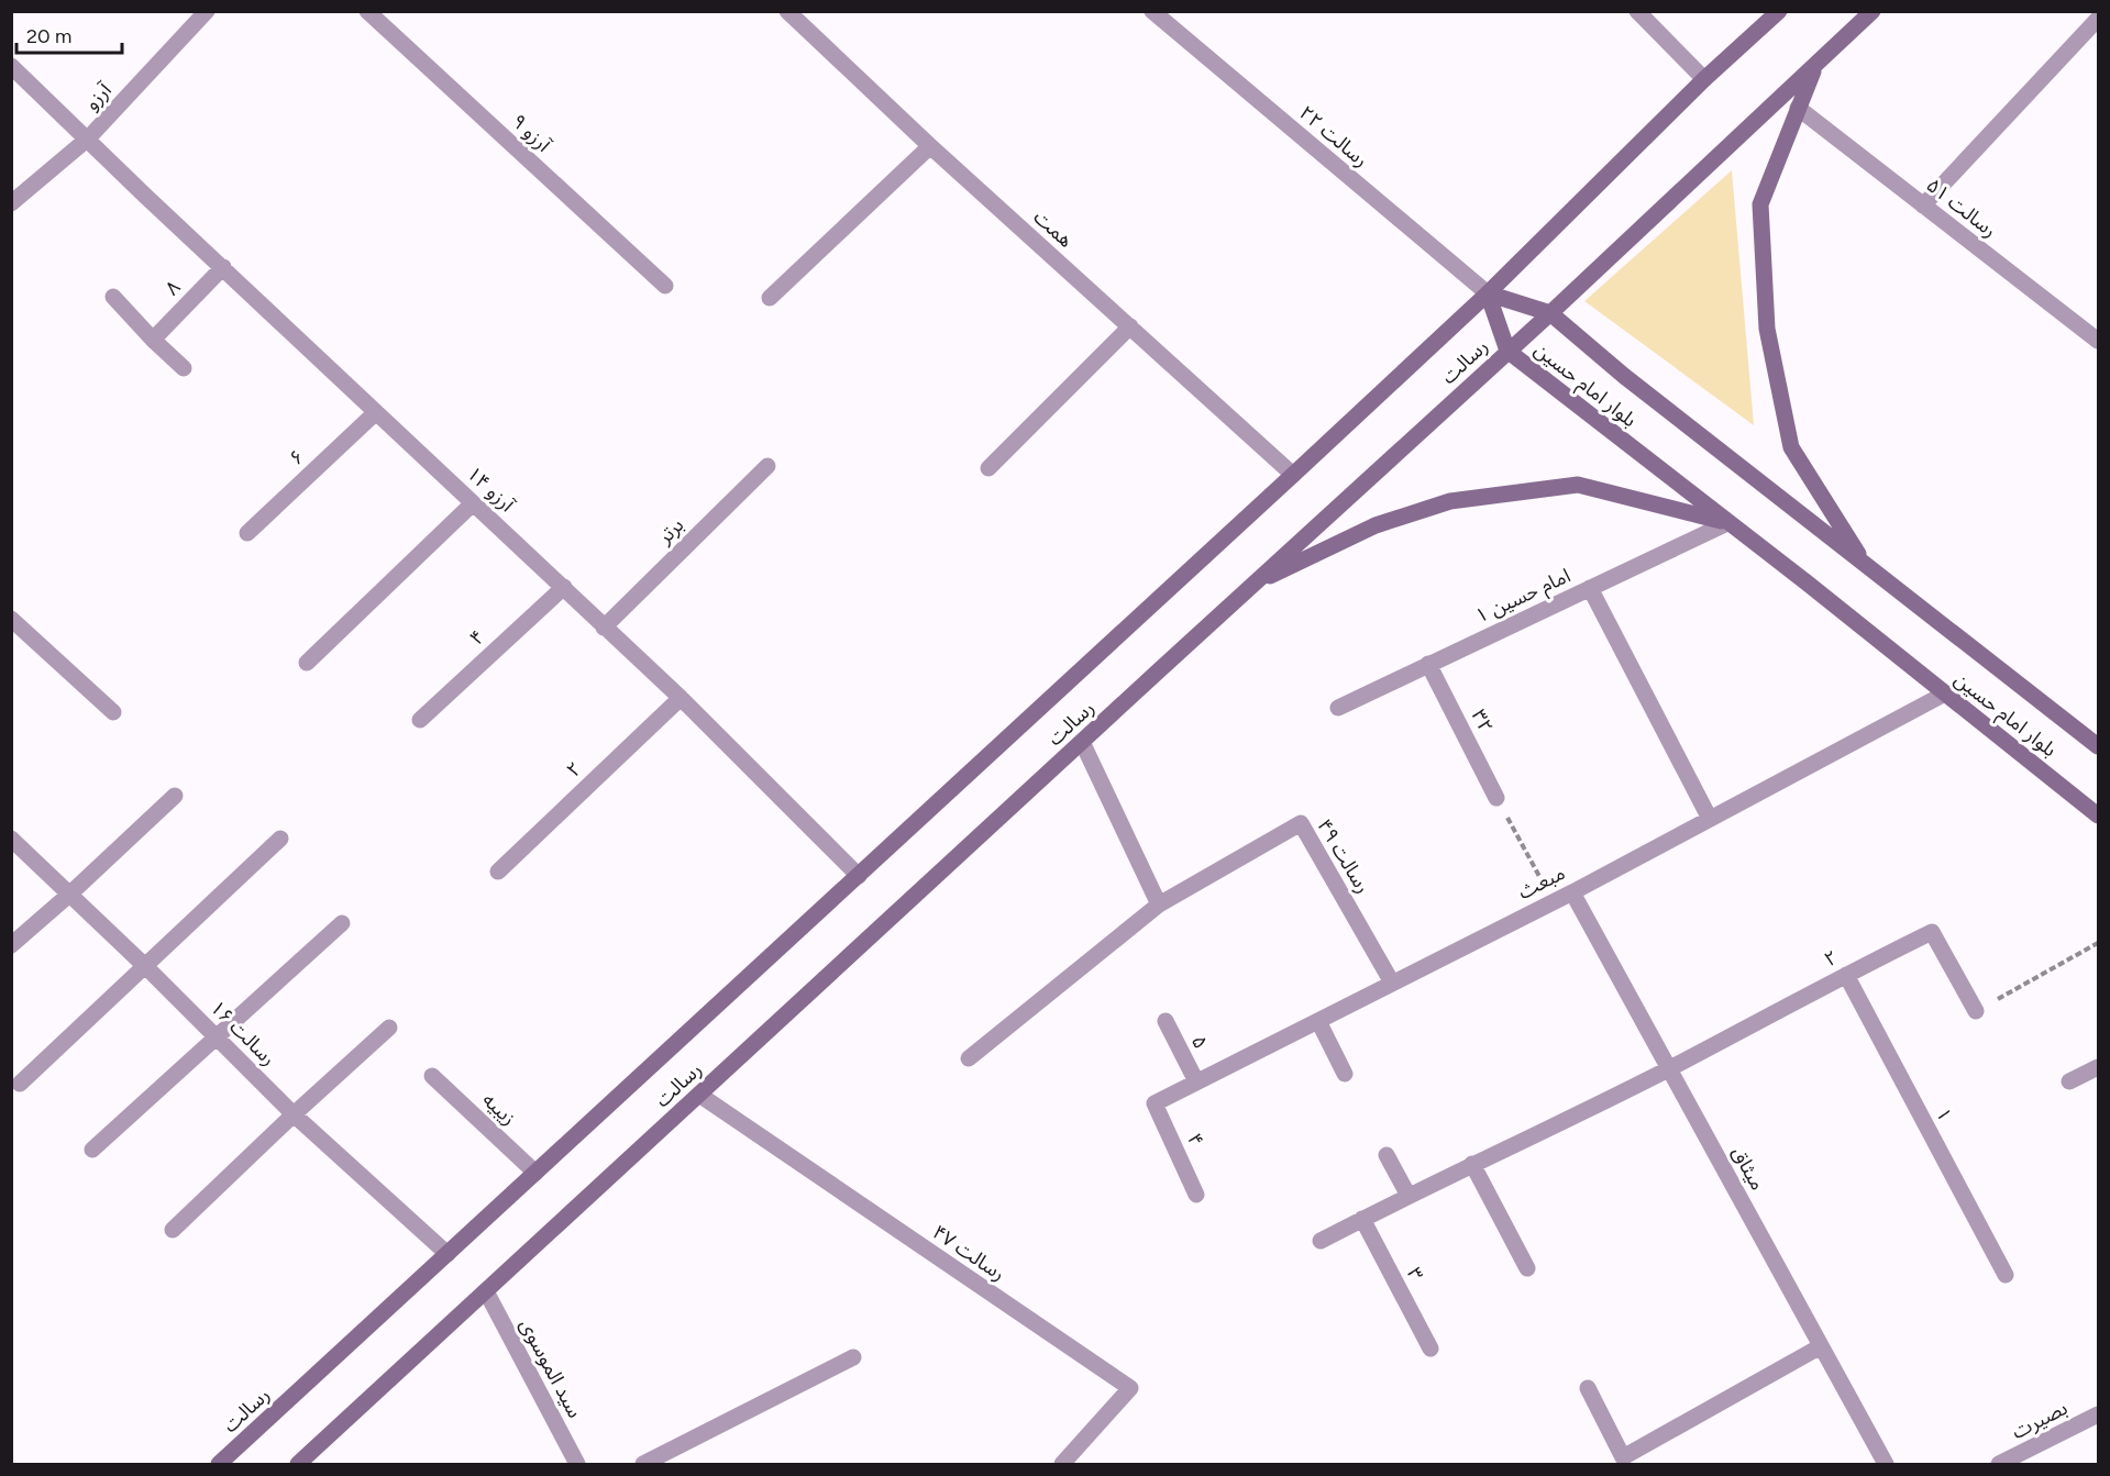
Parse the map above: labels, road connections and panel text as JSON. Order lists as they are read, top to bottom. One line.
{"streets":{"main road":["رسالت","بلوار امام حسین"],"street":["آرزو","۹ آرزو","رسالت ۲۲","رسالت ۵۱","همت","۸","۶","۱۴ آرزو","برتر","امام حسین ۱","۴","۳۲","۲","رسالت ۴۹","مبعث","رسالت ۱۶","۵","زیبیه","۱","میثاق","رسالت ۴۷","۳","سید الموسوی","بصیرت"]},"crossings":[["آرزو","۱۴ آرزو"],["رسالت ۲۲","رسالت"],["رسالت ۲۲","بلوار امام حسین"],["همت","رسالت"],["۸","۱۴ آرزو"],["رسالت","بلوار امام حسین"],["رسالت","۱۴ آرزو"],["رسالت","رسالت ۱۶"],["رسالت","زیبیه"],["رسالت","رسالت ۴۷"],["رسالت","سید الموسوی"],["بلوار امام حسین","امام حسین ۱"],["بلوار امام حسین","مبعث"],["۶","۱۴ آرزو"],["۱۴ آرزو","برتر"],["۱۴ آرزو","۴"],["۱۴ آرزو","۲"],["امام حسین ۱","۳۲"],["۴","مبعث"],["۲","۱"],["۲","میثاق"],["۲","۳"],["رسالت ۴۹","مبعث"],["مبعث","۵"],["مبعث","میثاق"]],"scale_bar":"20 m"}
